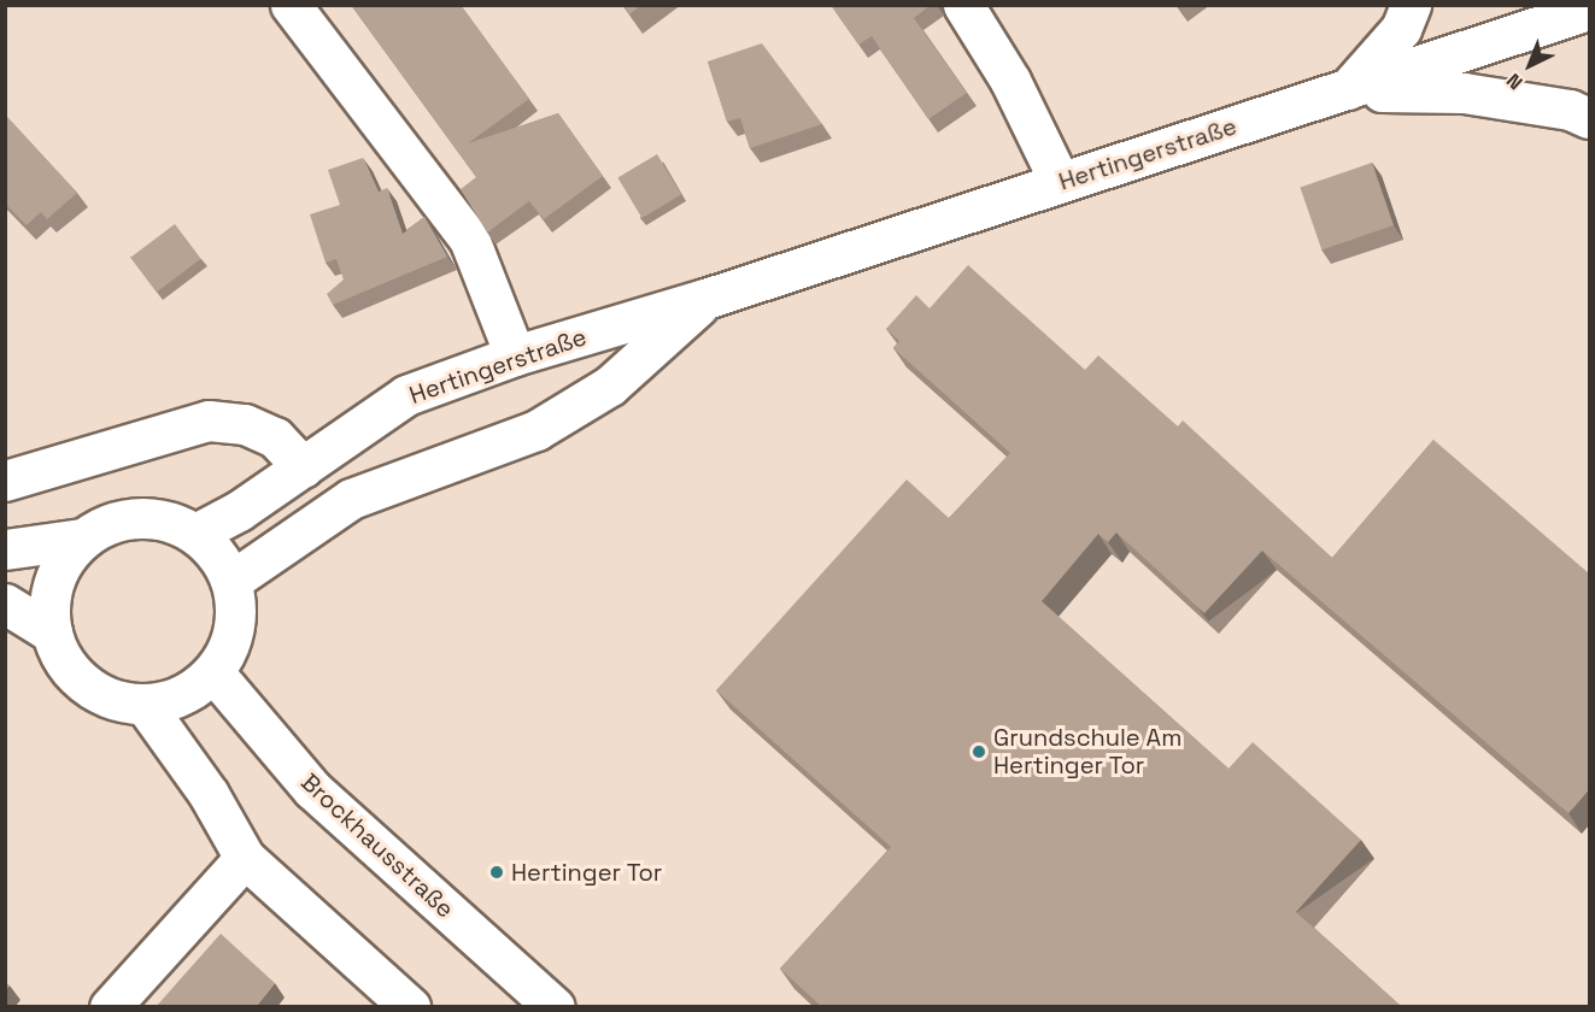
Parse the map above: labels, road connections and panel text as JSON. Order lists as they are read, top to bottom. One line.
{"streets":{"main road":["Hertingerstraße","Brockhausstraße"]},"crossings":[["Hertingerstraße","Brockhausstraße"]],"places":["Grundschule Am Hertinger Tor","Hertinger Tor"],"north":"bottom left"}
